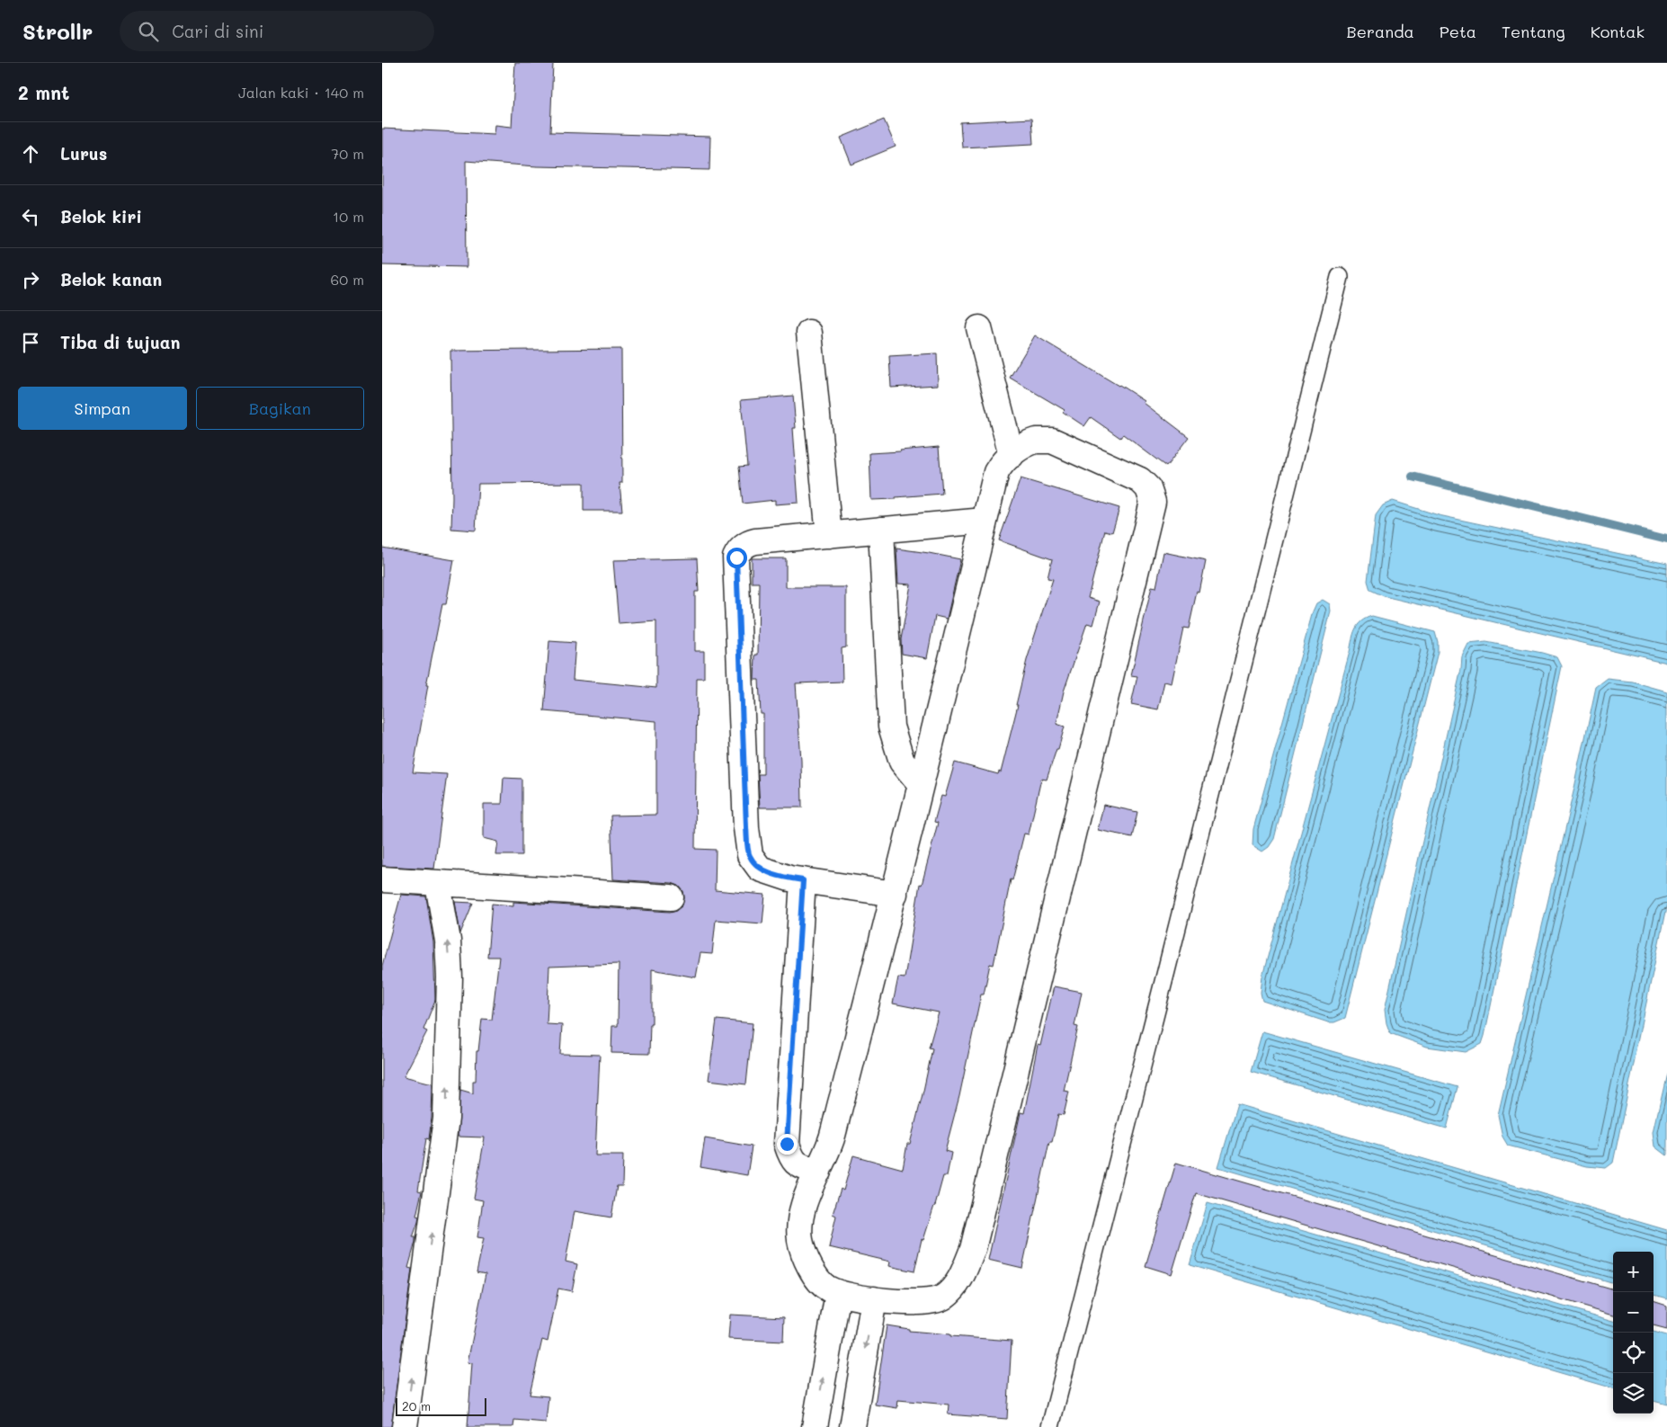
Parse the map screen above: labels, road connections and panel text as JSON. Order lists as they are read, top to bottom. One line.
{"scale_bar":"20 m","page":{"header":"Strollr","search":"Cari di sini","nav":["Beranda","Peta","Tentang","Kontak"],"heading":["2 mnt","Jalan kaki · 140 m"],"list":[["Lurus","70 m"],["Belok kiri","10 m"],["Belok kanan","60 m"],"Tiba di tujuan"],"buttons":["Simpan","Bagikan"],"map_buttons":["+","−"],"scale":"20 m"}}
